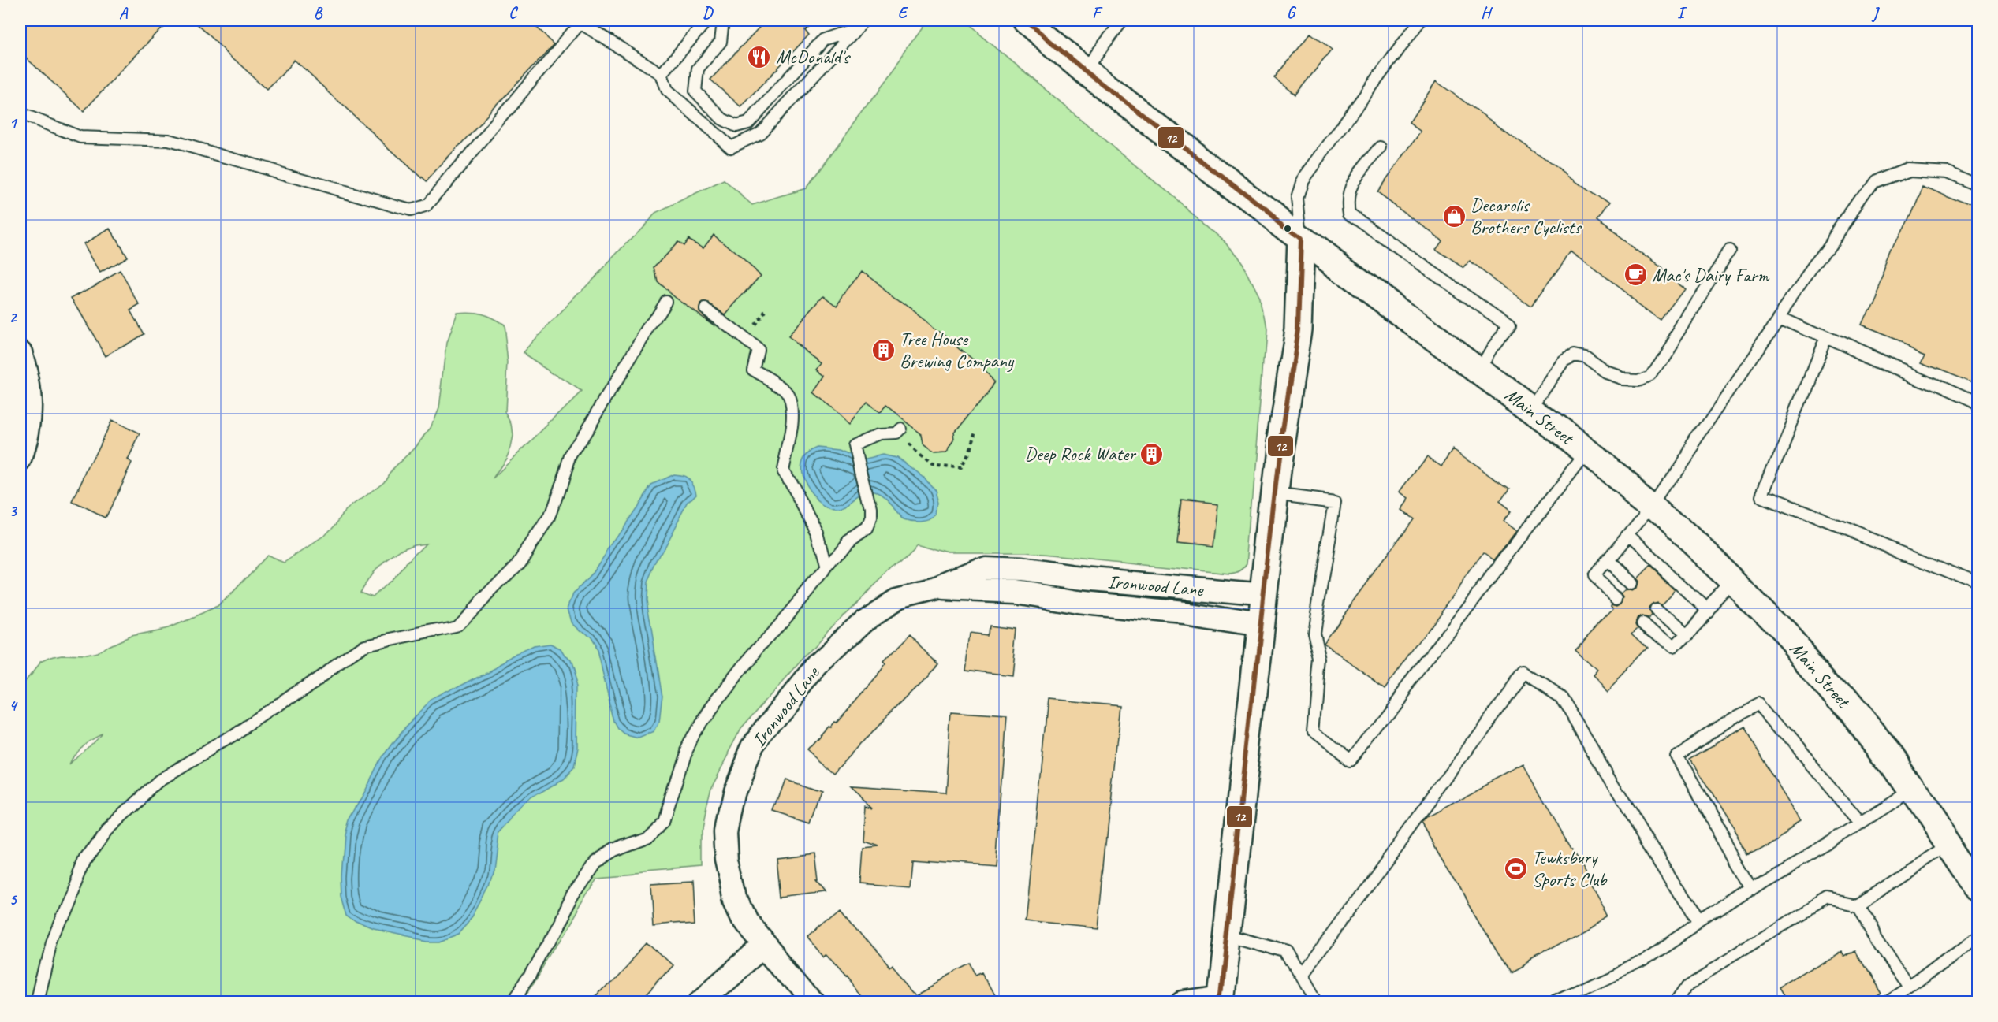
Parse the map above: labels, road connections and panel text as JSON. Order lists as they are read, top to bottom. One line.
{"streets":{"main road":["Main Street"],"street":["Ironwood Lane"]},"places":{"restaurant":["McDonald's"],"shop":["Decarolis Brothers Cyclists"],"cafe":["Mac's Dairy Farm"],"building":["Tree House Brewing Company","Deep Rock Water"],"sports":["Tewksbury Sports Club"]},"lines":["transit line 12"],"grid":{"columns":["A","B","C","D","E","F","G","H","I","J"],"rows":["1","2","3","4","5"]}}
